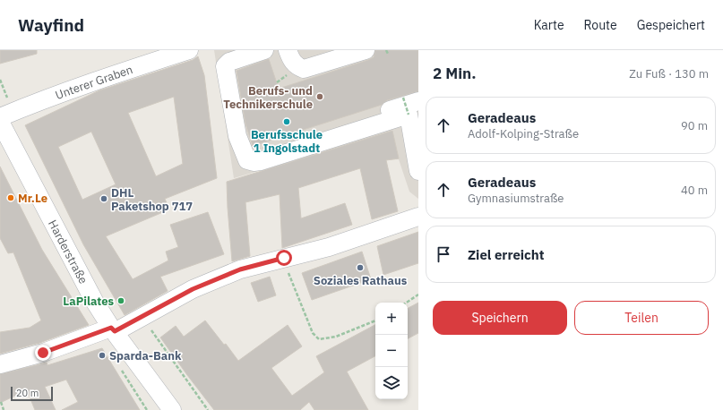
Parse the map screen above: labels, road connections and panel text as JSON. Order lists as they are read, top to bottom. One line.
{"streets":{"street":["Unterer Graben","Harderstraße"]},"places":["Berufs- und Technikerschule","Berufsschule 1 Ingolstadt","Mr.Le","DHL Paketshop 717","Soziales Rathaus","LaPilates","Sparda-Bank"],"scale_bar":"20 m","page":{"header":"Wayfind","nav":["Karte","Route","Gespeichert"],"heading":["2 Min.","Zu Fuß · 130 m"],"list":[["Geradeaus","Adolf-Kolping-Straße","90 m"],["Geradeaus","Gymnasiumstraße","40 m"],"Ziel erreicht"],"buttons":["Speichern","Teilen"],"map_buttons":["+","−"],"scale":"20 m"}}
